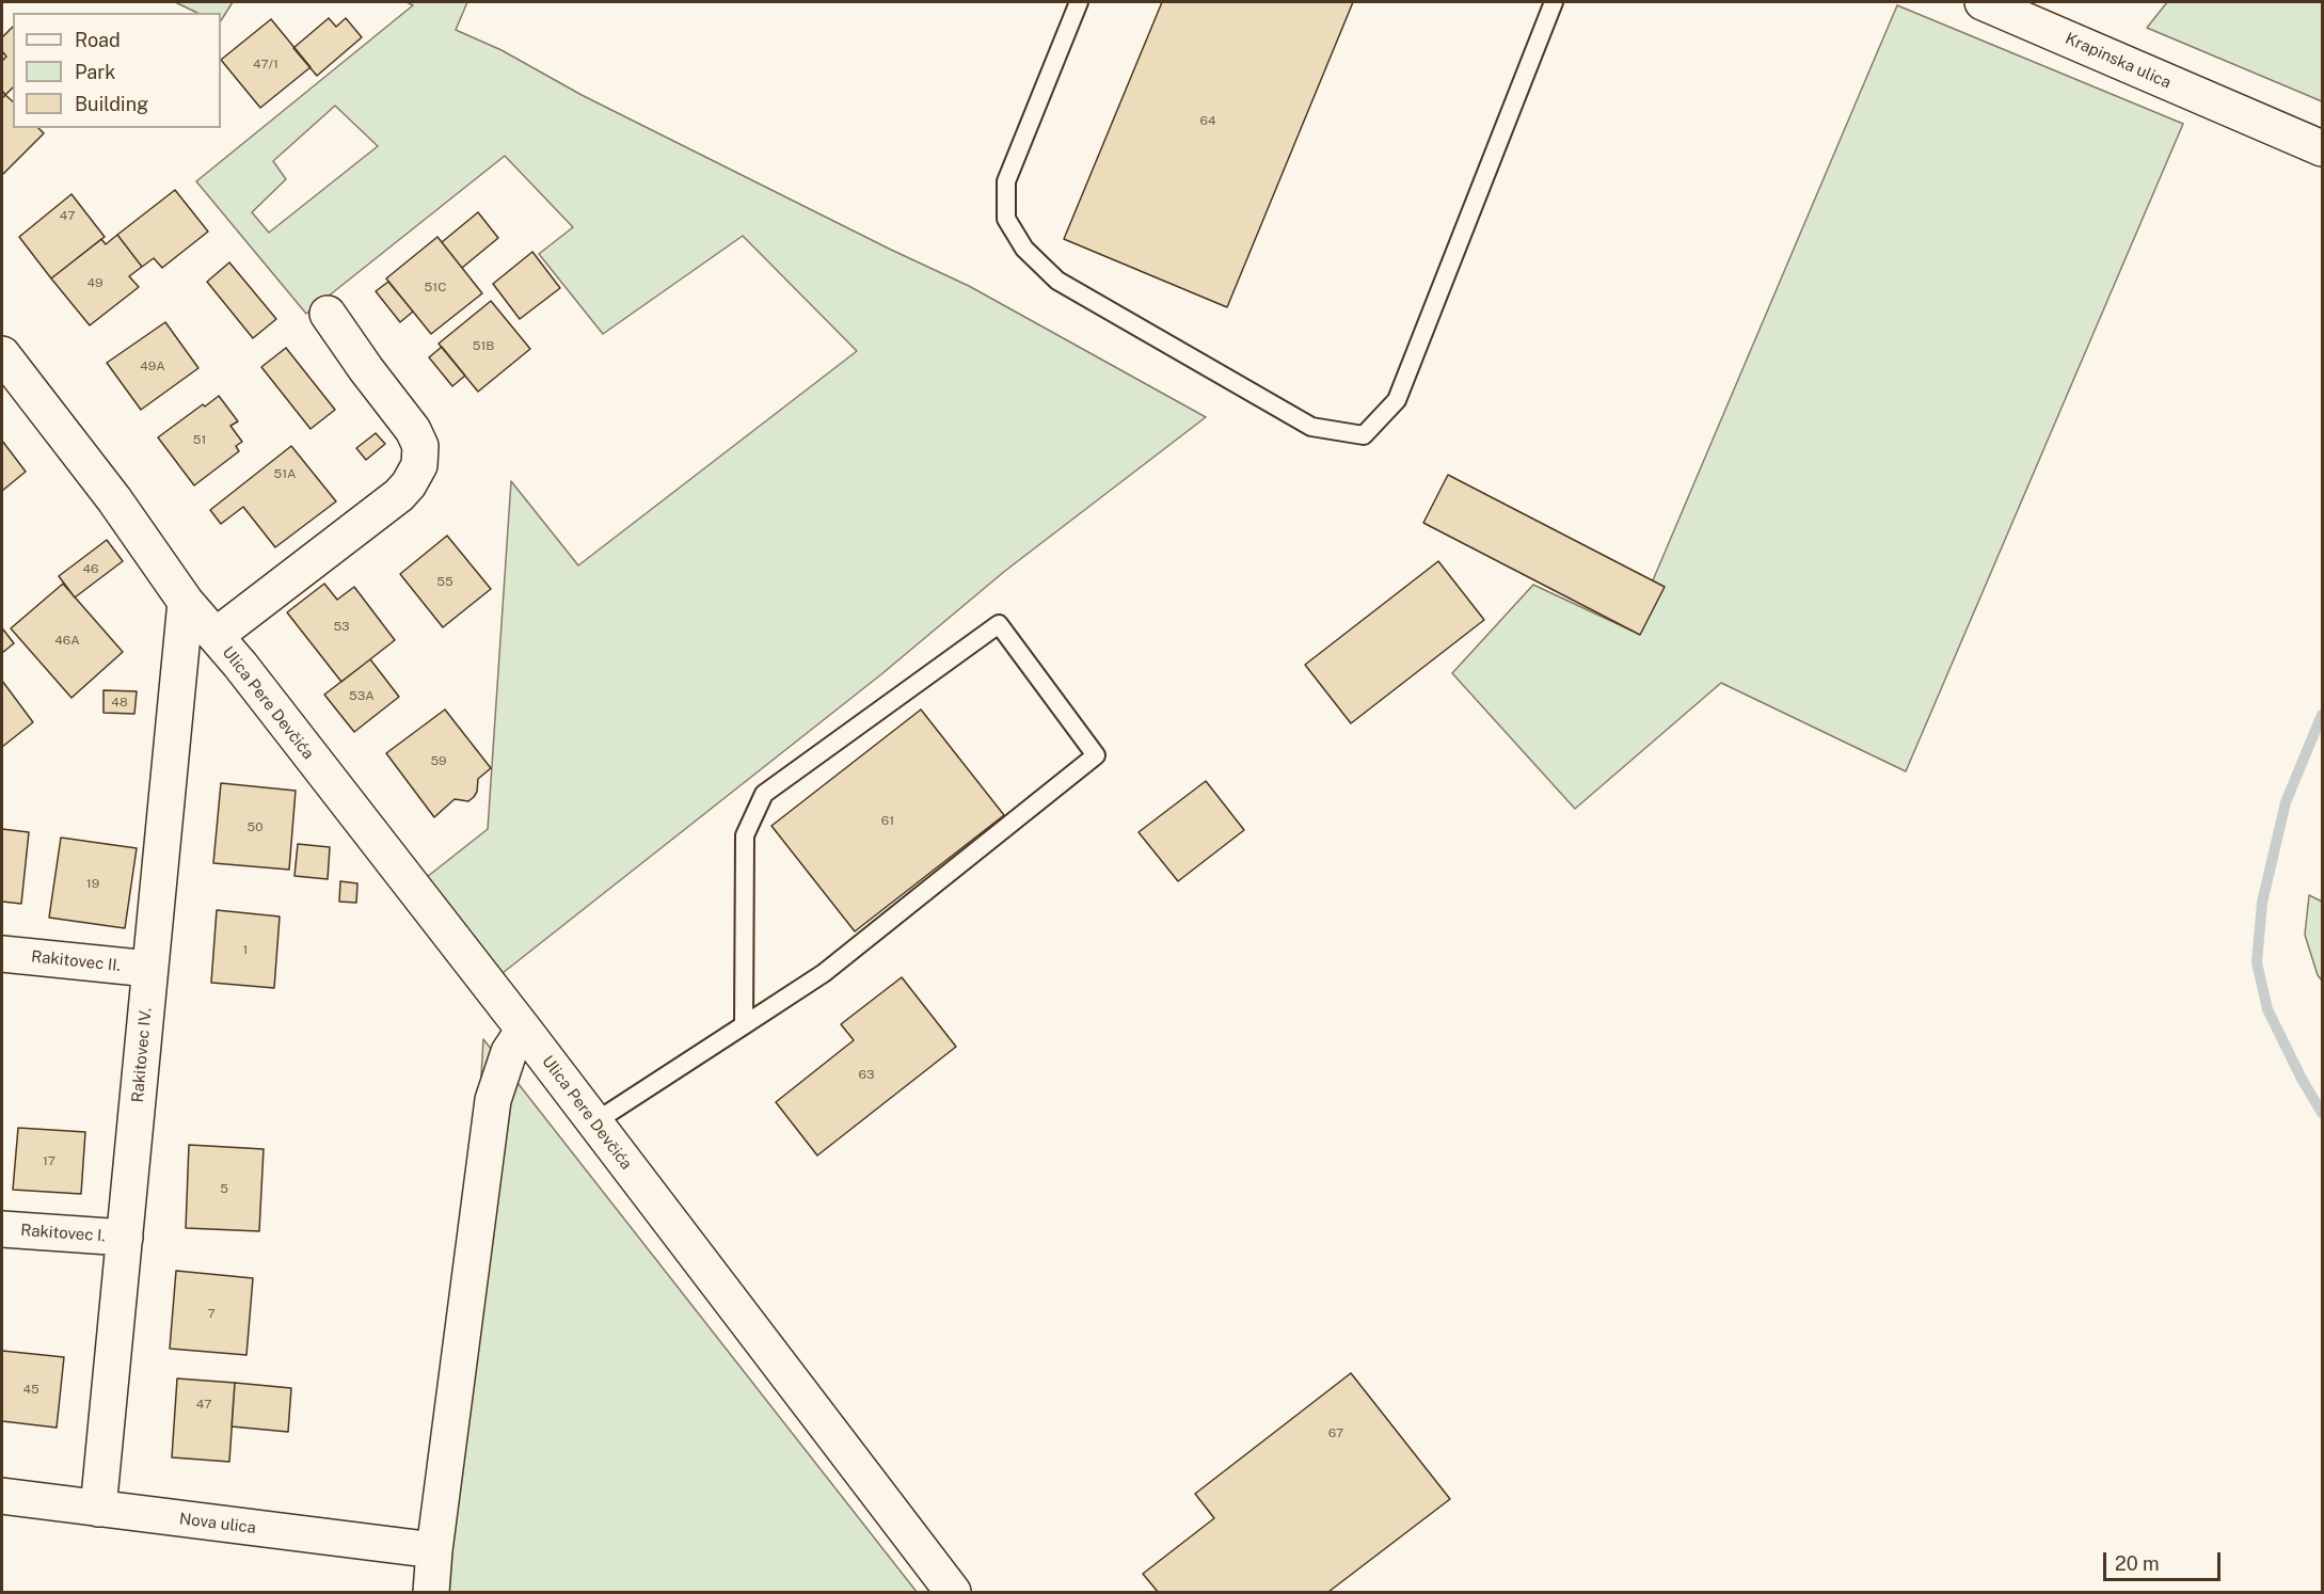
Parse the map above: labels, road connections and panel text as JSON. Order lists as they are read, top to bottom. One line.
{"streets":{"street":["Krapinska ulica","Ulica Pere Devčića","Rakitovec II.","Rakitovec IV.","Rakitovec I.","Nova ulica"]},"crossings":[["Ulica Pere Devčića","Rakitovec IV."],["Rakitovec II.","Rakitovec IV."],["Rakitovec IV.","Rakitovec I."],["Rakitovec IV.","Nova ulica"]],"house_numbers":["47/1","64","47","49","51C","51B","49A","51","51A","46","55","53","46A","53A","48","59","61","50","19","1","63","17","5","7","45","47","67"],"legend":["Road","Park","Building"],"scale_bar":"20 m"}
